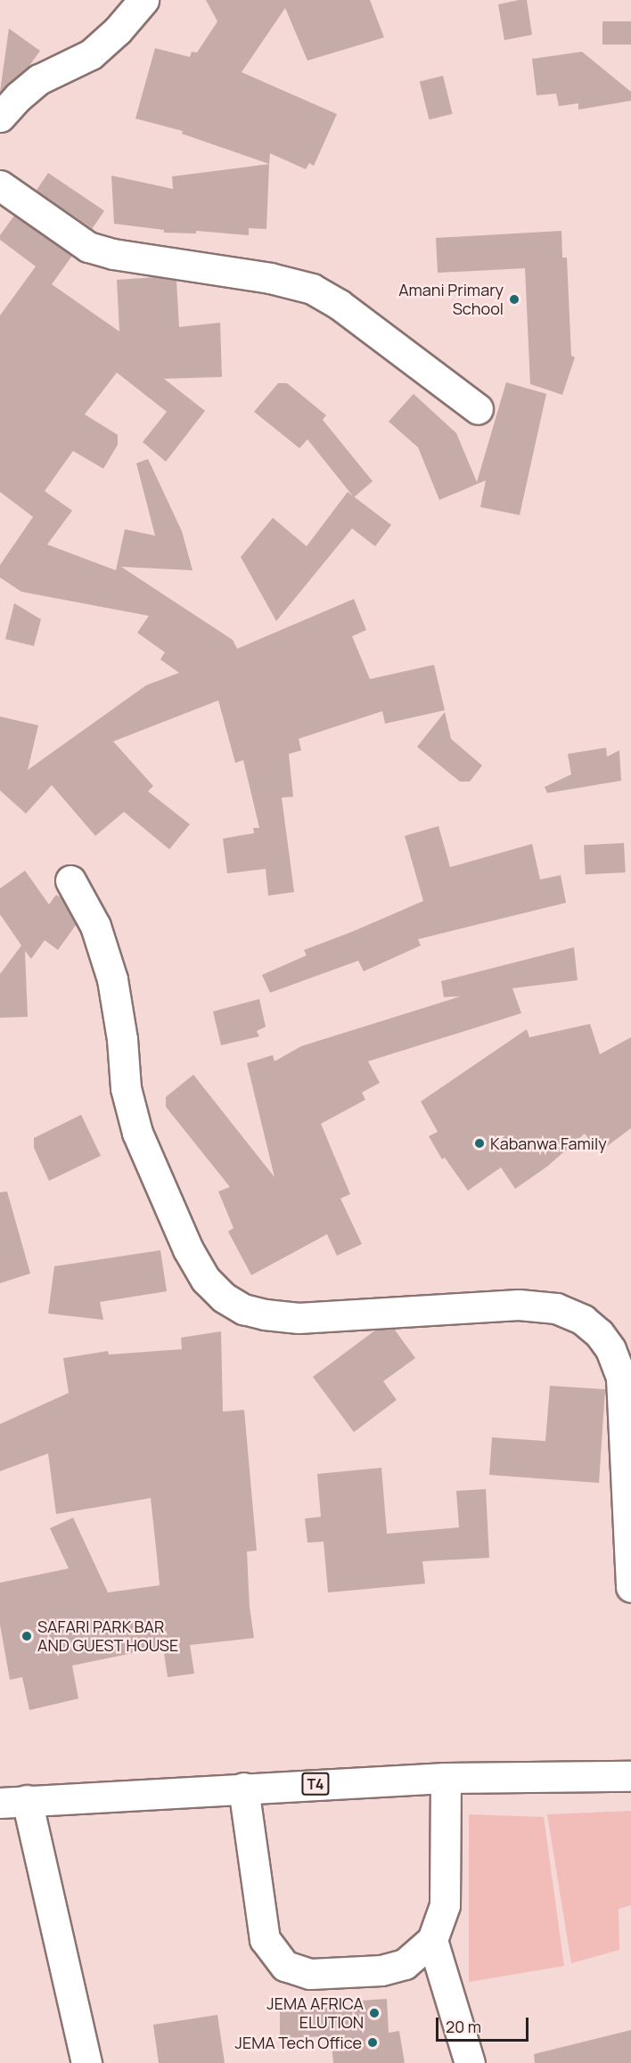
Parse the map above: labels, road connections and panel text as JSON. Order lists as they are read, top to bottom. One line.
{"streets":{"main road":["T4"]},"places":["Amani Primary School","Kabanwa Family","SAFARI PARK BAR AND GUEST HOUSE","JEMA AFRICA ELUTION","JEMA Tech Office"],"scale_bar":"20 m"}
